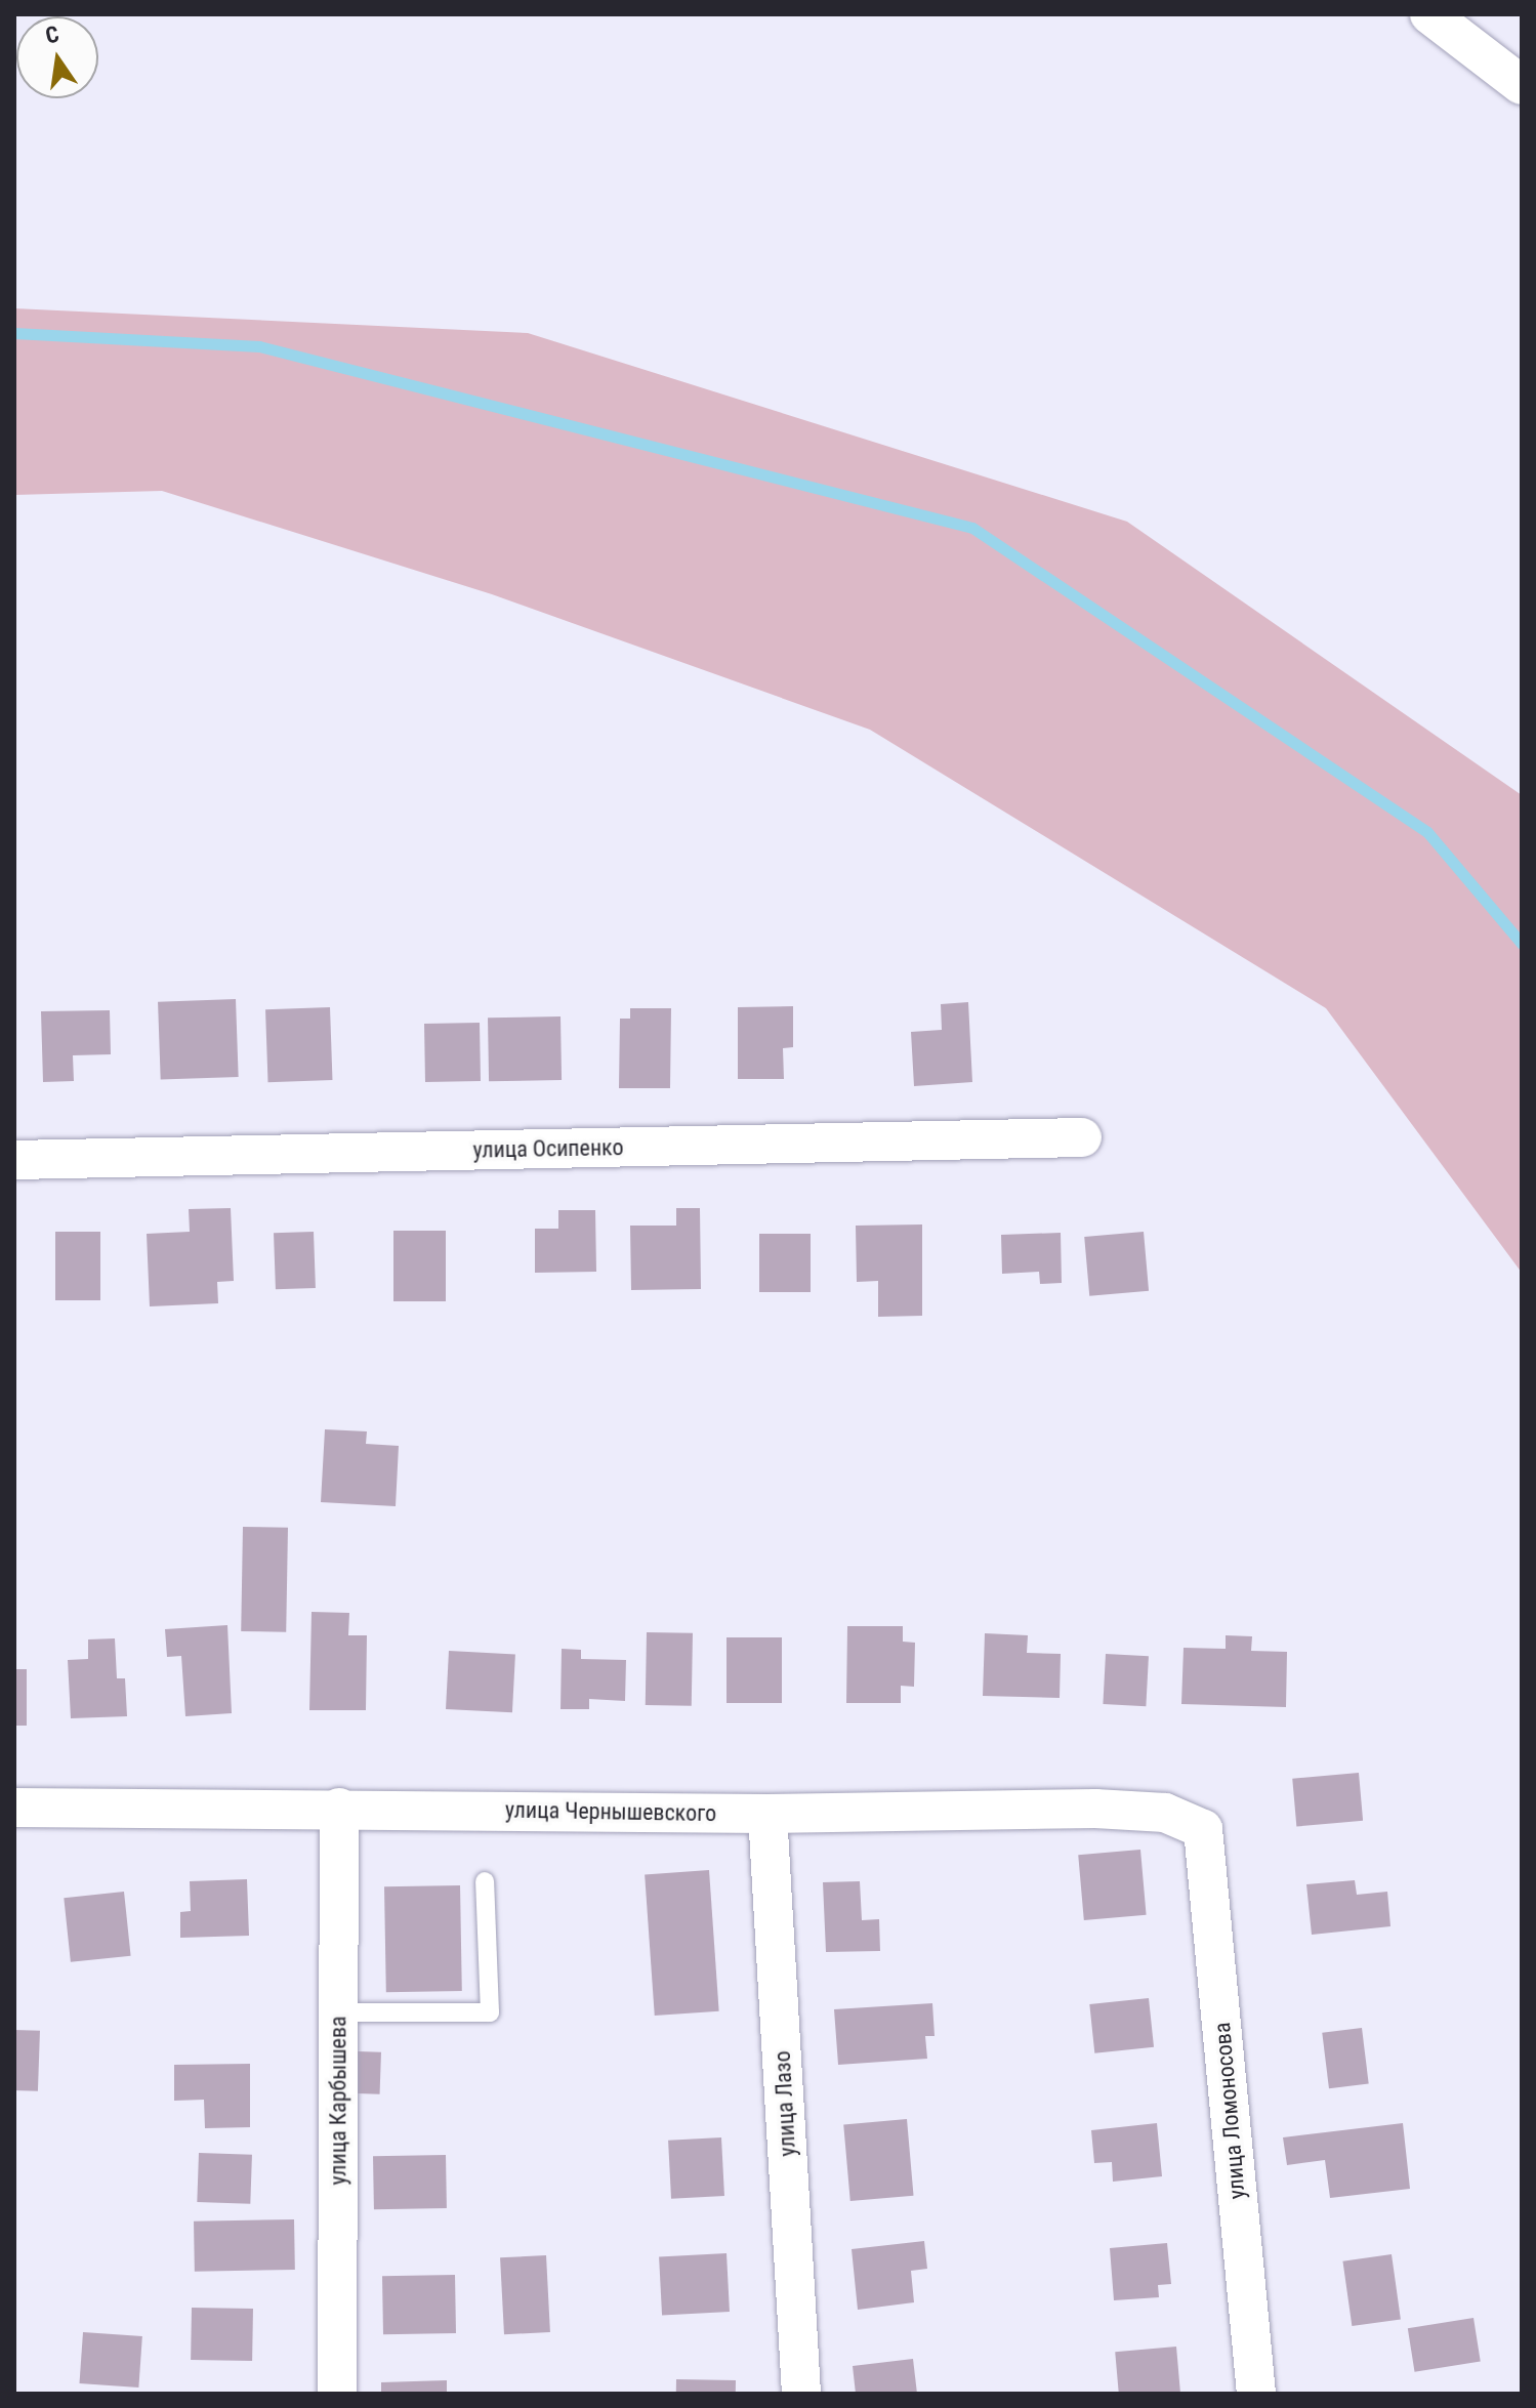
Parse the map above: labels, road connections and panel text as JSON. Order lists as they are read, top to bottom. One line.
{"streets":{"street":["улица Осипенко","улица Чернышевского","улица Карбышева","улица Лазо","улица Ломоносова"]},"crossings":[["улица Чернышевского","улица Карбышева"],["улица Чернышевского","улица Лазо"],["улица Чернышевского","улица Ломоносова"]],"north":"top"}
